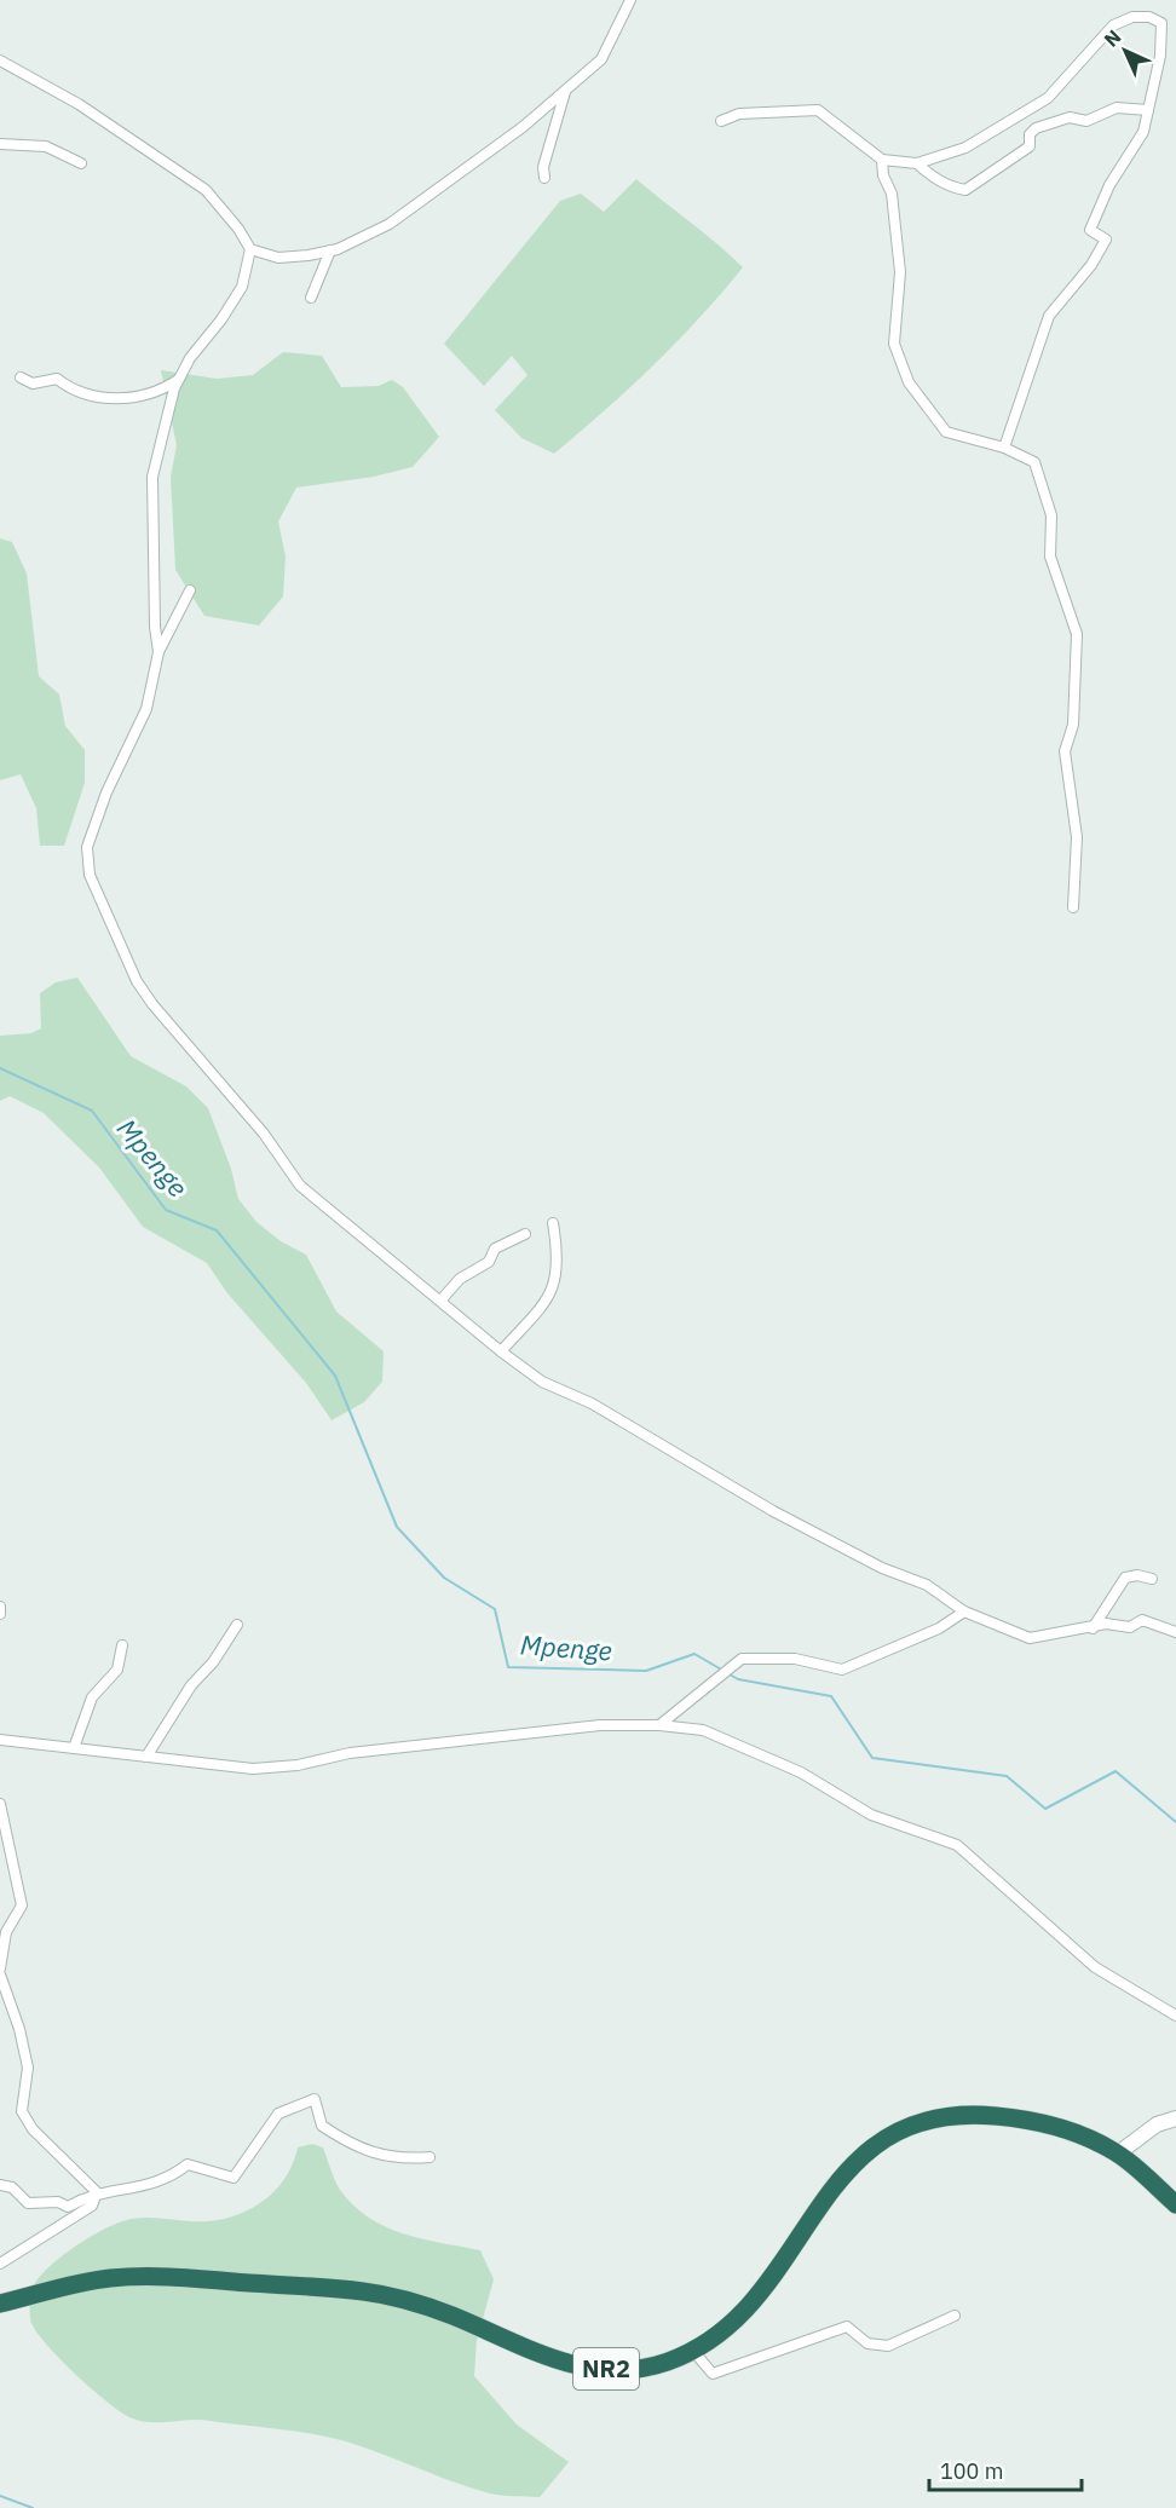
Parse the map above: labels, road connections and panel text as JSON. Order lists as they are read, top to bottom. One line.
{"streets":{"highway":["NR2"]},"water":["Mpenge"],"scale_bar":"100 m","north":"top left"}
